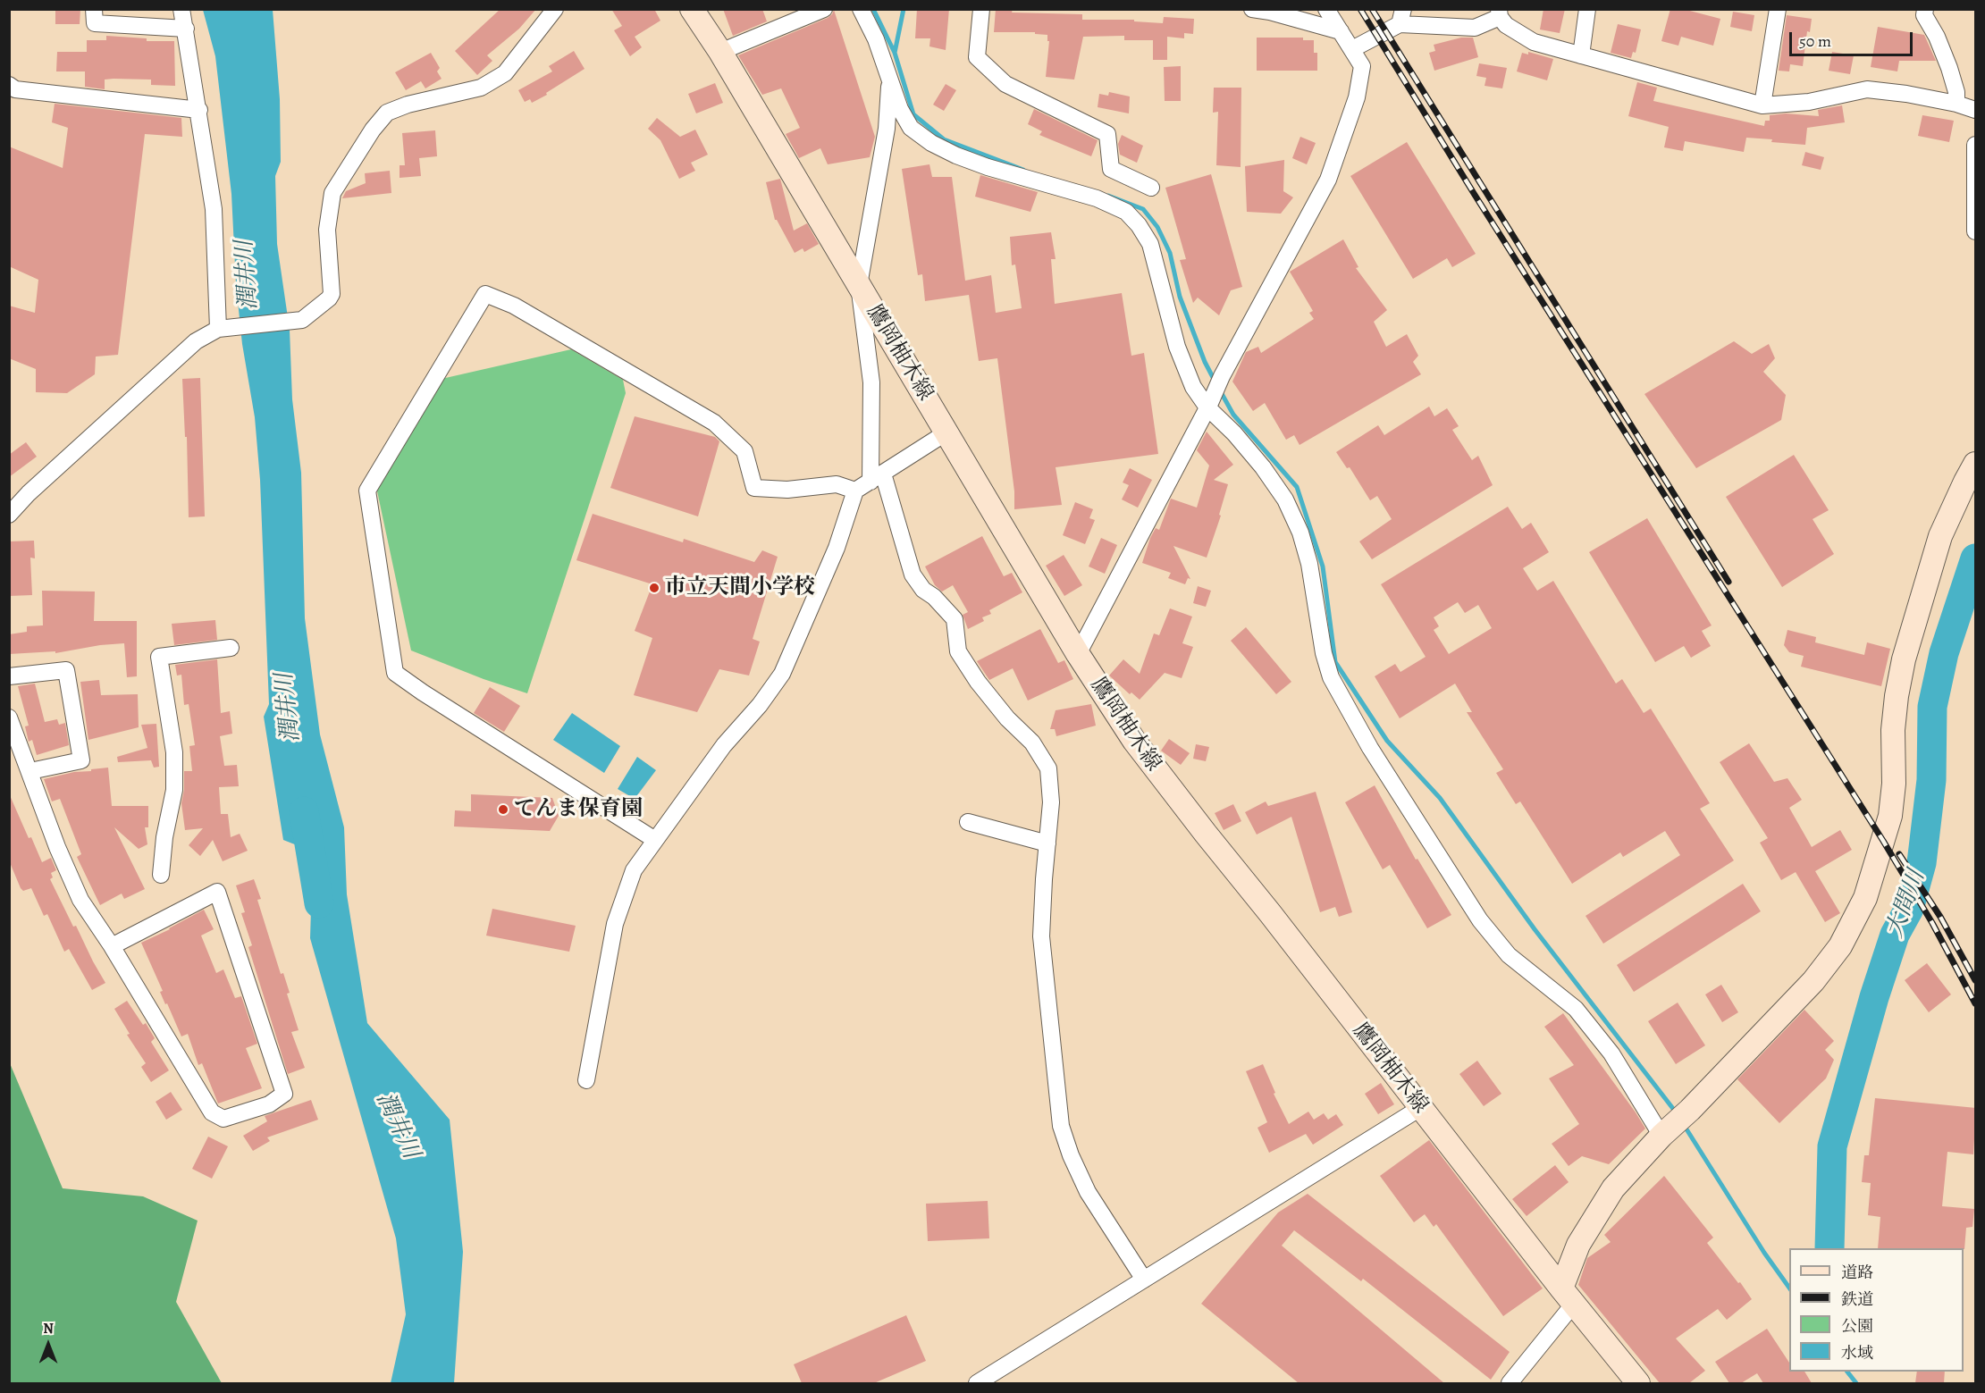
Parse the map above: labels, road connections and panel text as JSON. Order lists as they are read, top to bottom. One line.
{"streets":{"main road":["鷹岡柚木線"]},"water":["潤井川","大間川"],"places":["市立天間小学校","てんま保育園"],"legend":["道路","鉄道","公園","水域"],"scale_bar":"50 m","north":"top"}
